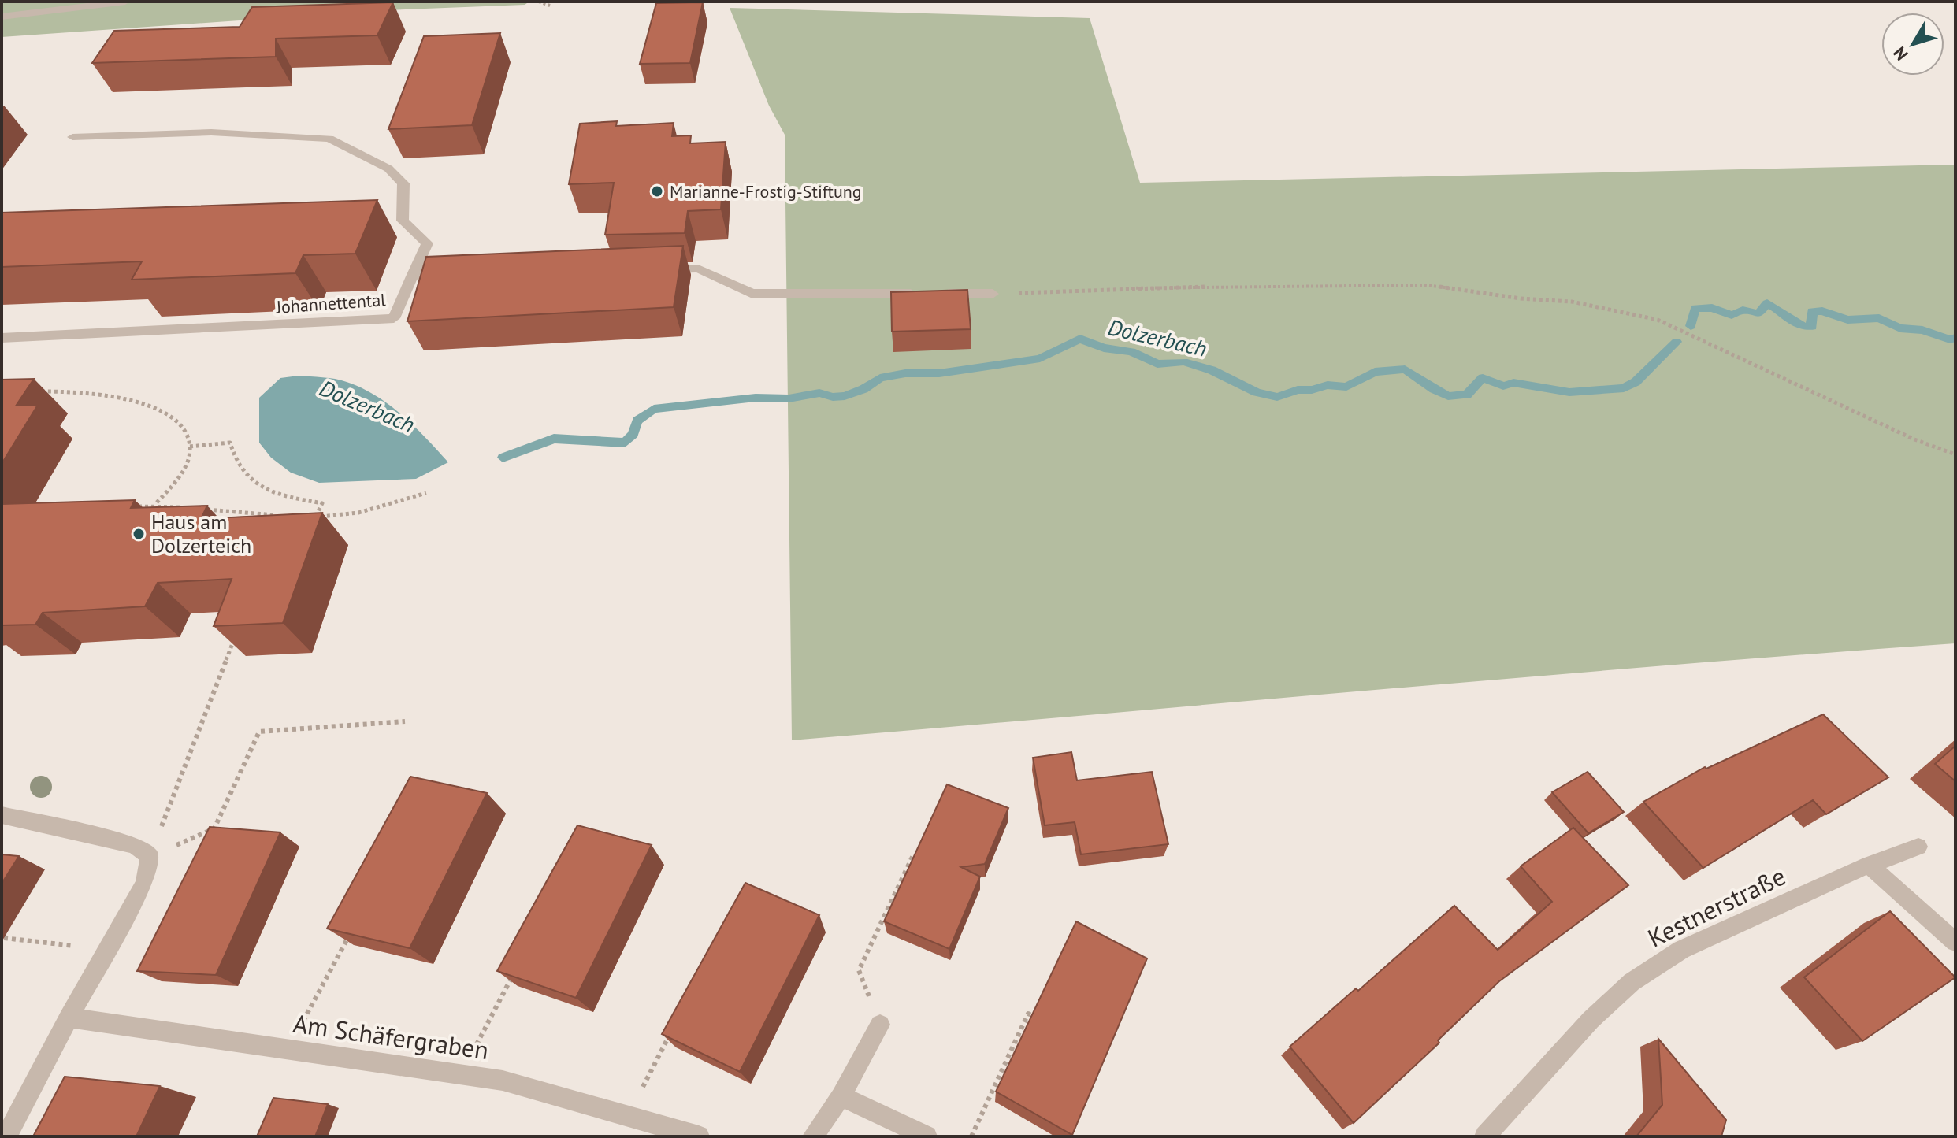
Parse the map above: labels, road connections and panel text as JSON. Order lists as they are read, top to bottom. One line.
{"streets":{"street":["Johannettental","Kestnerstraße","Am Schäfergraben"]},"water":["Dolzerbach"],"places":["Marianne-Frostig-Stiftung","Haus am Dolzerteich"],"north":"bottom left"}
